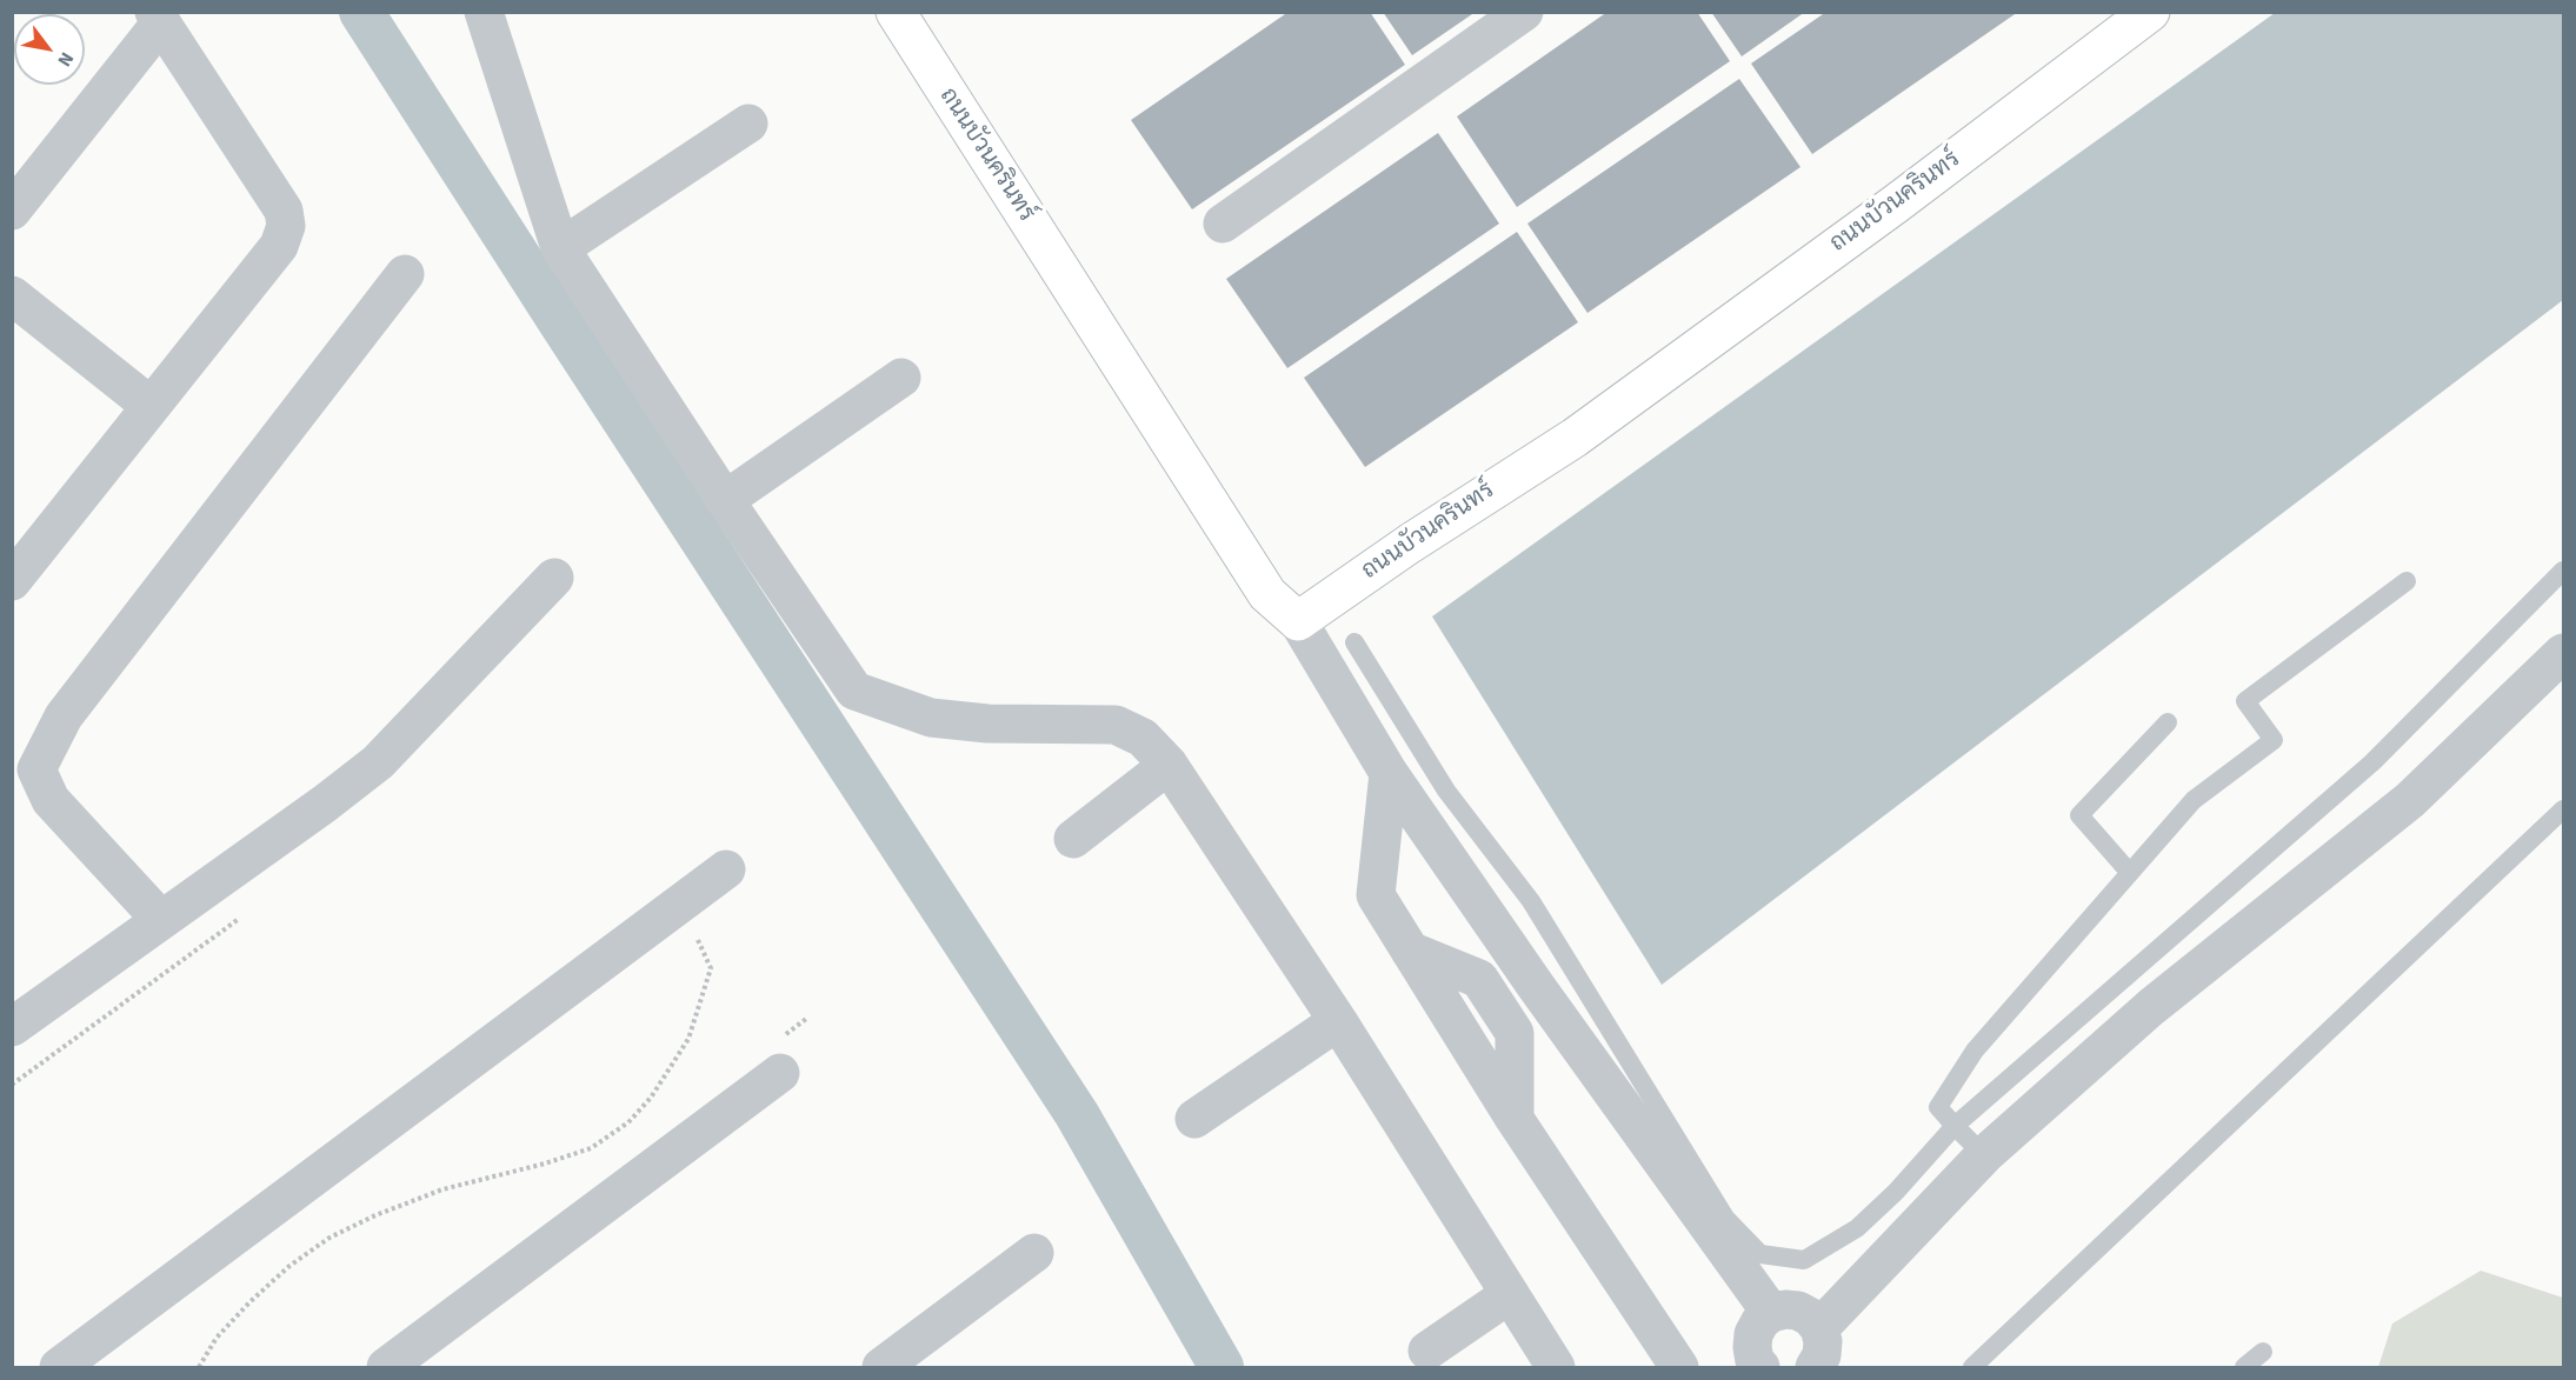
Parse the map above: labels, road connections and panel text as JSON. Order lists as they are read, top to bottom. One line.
{"streets":{"street":["ถนนบัวนครินทร์"]},"north":"bottom right"}
